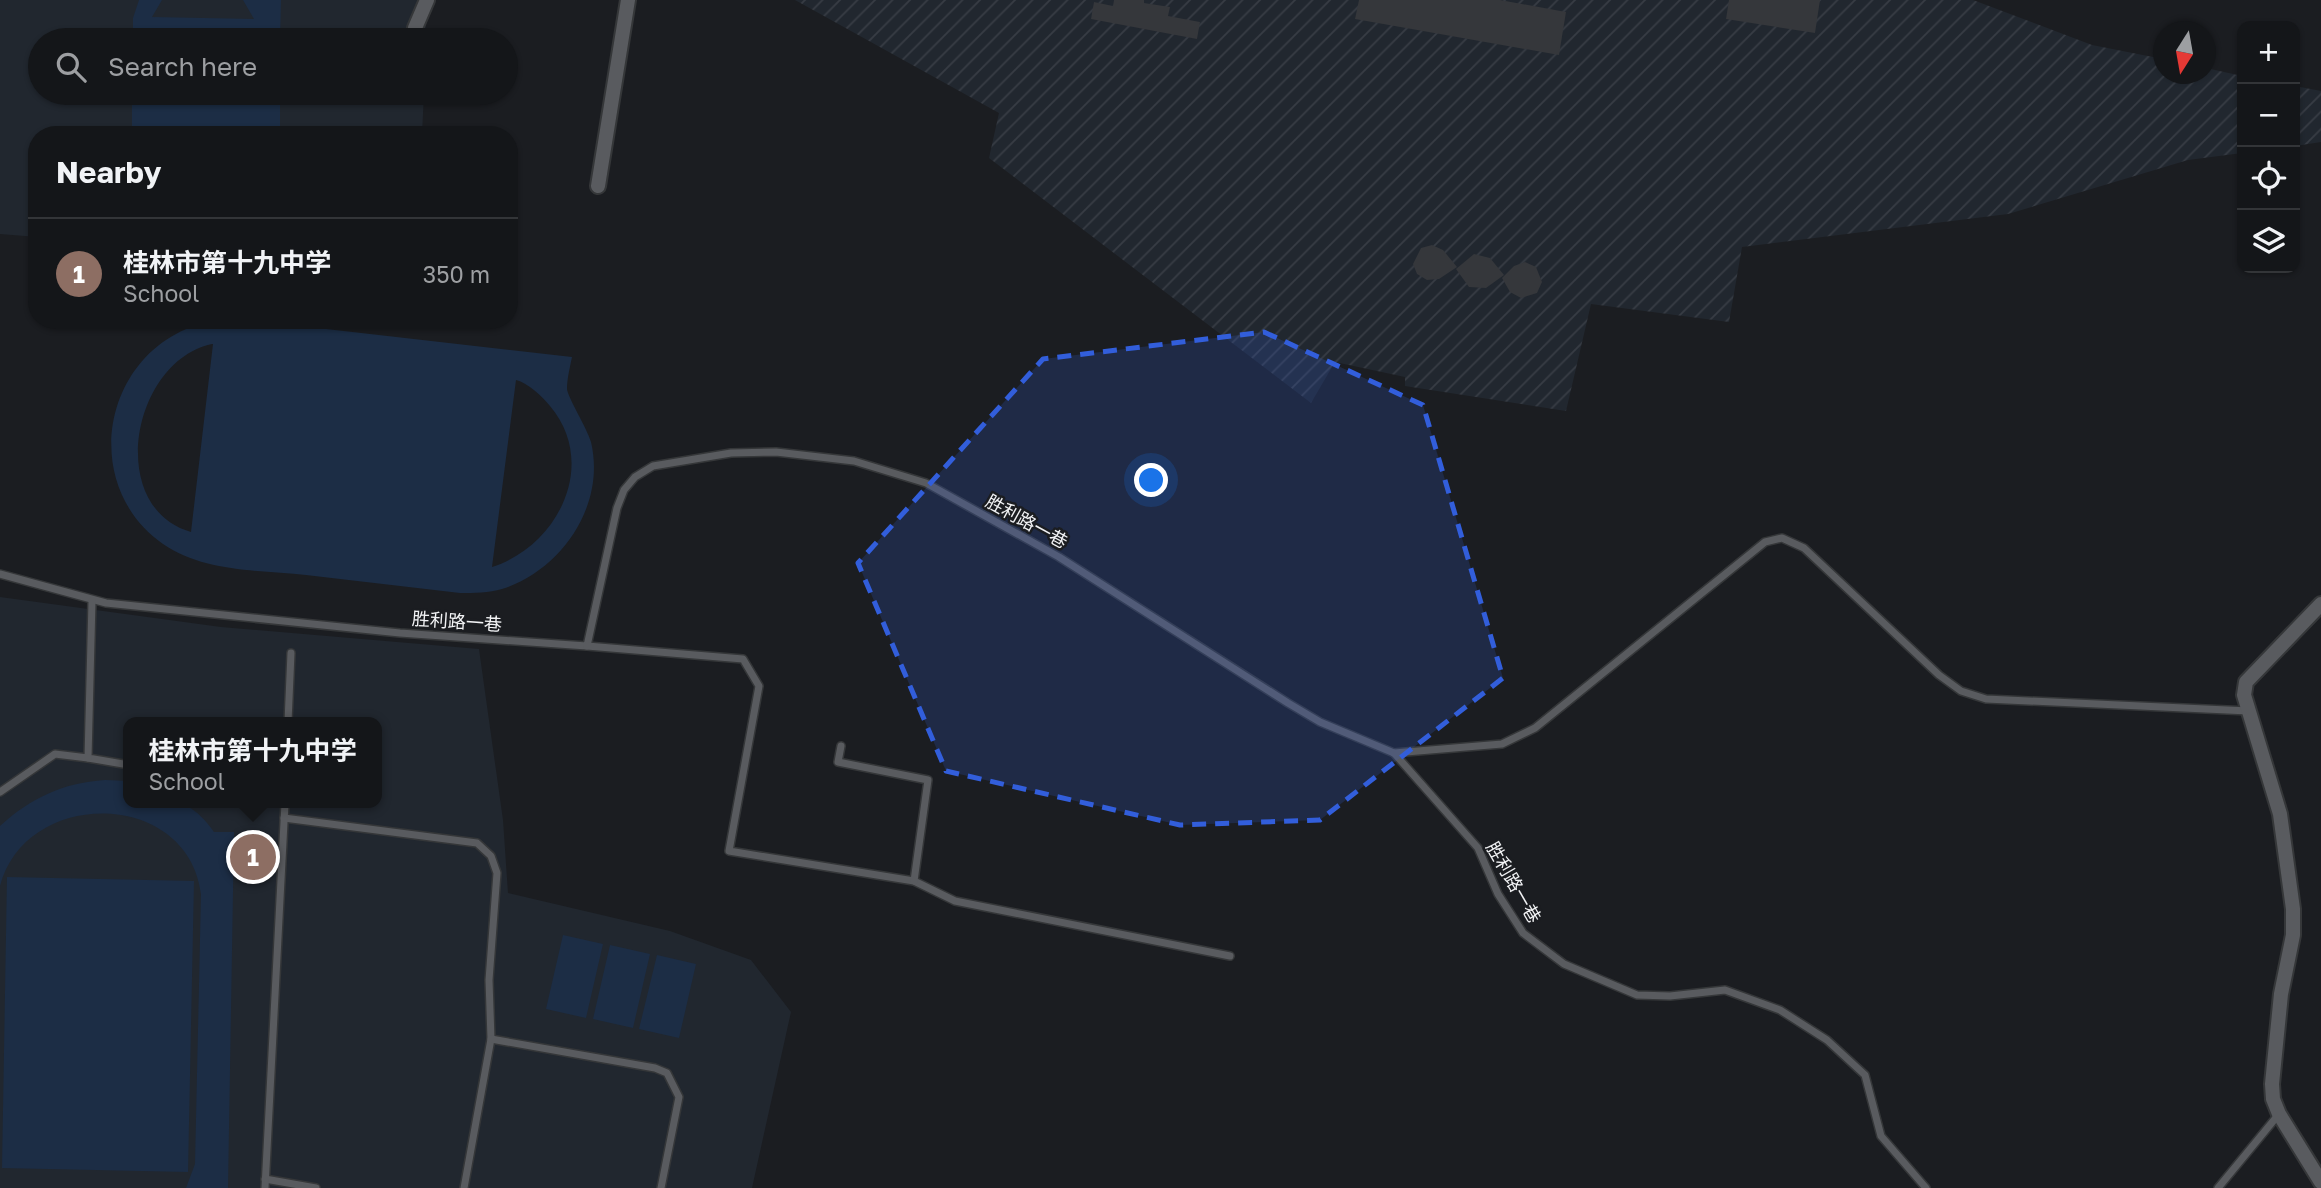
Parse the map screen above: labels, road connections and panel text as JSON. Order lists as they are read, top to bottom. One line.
{"streets":{"lane":["胜利路一巷"]},"north":"bottom","page":{"map_buttons":["+","−"],"search":"Search here","heading":"Nearby","list":[{"mark":"1","name":"桂林市第十九中学","note":"School","value":"350 m"}],"popup":["桂林市第十九中学","School"],"pins":"1"}}
